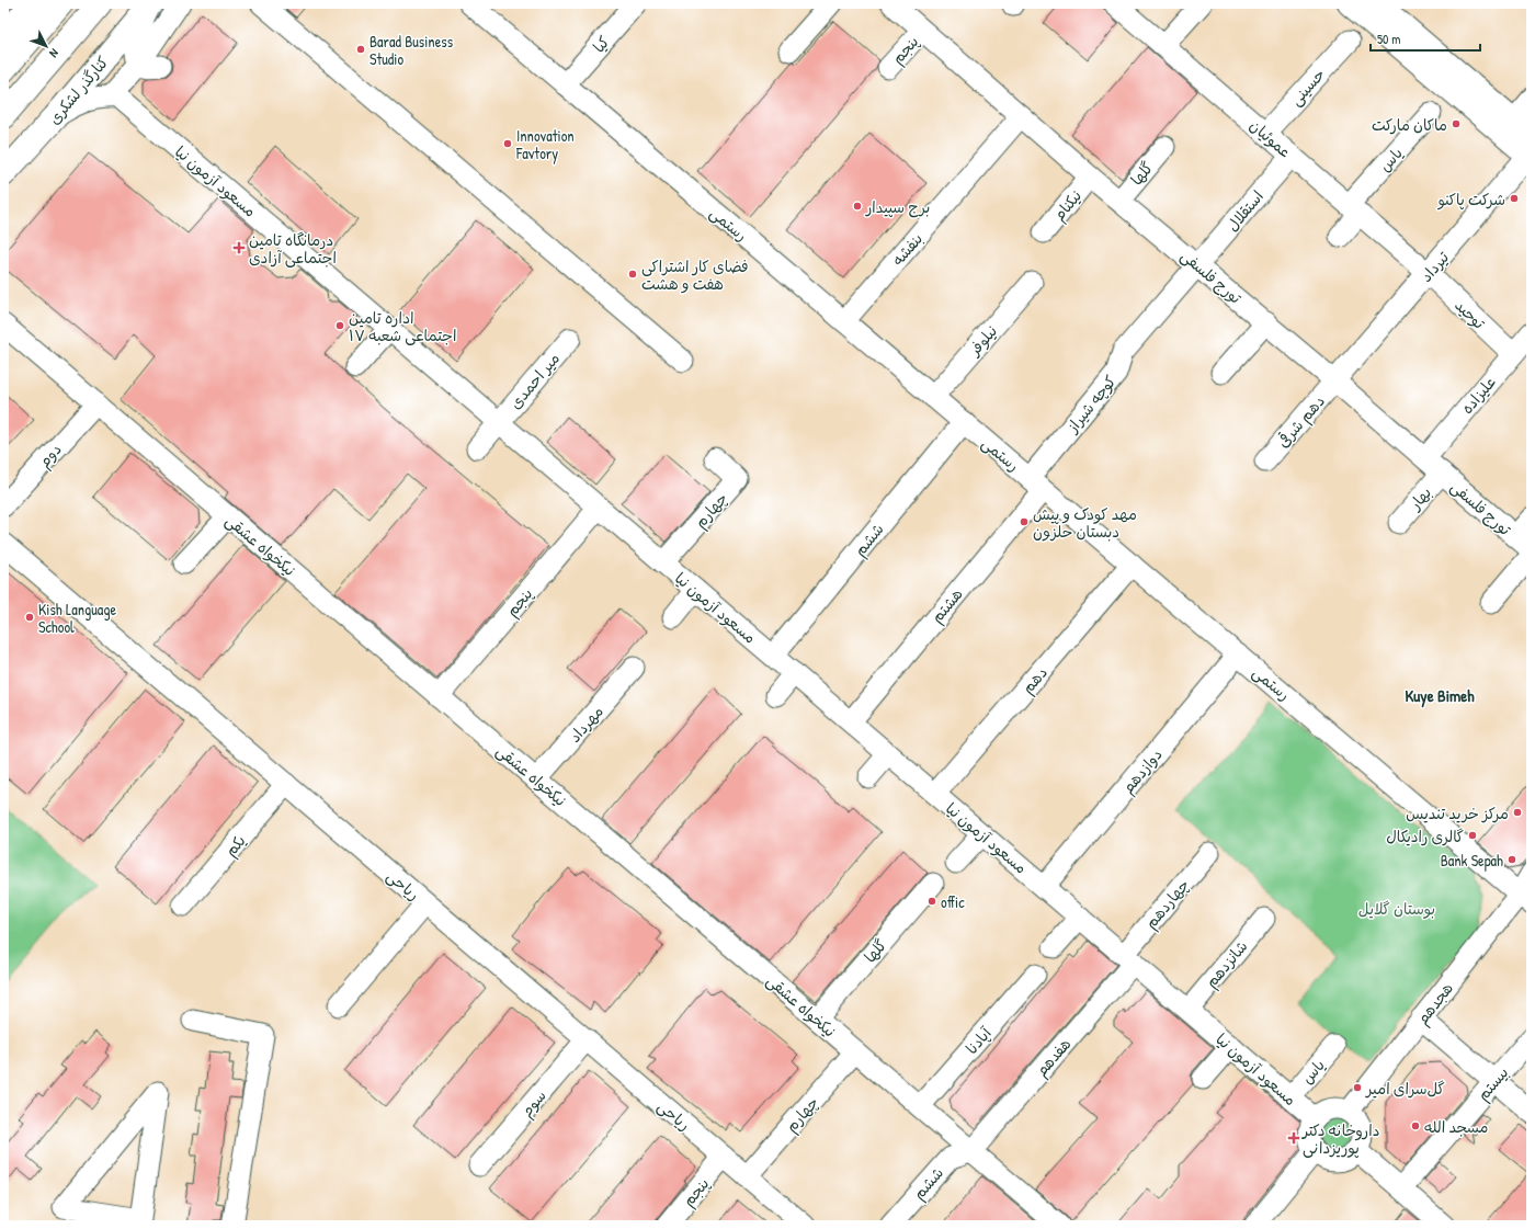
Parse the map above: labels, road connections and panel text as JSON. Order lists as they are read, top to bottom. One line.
{"streets":{"main road":["کنارگذر لشکری"],"street":["کیا","پنجم","حسینی","عموئیان","یاس","گلها","مسعود آزمون نیا","نیکنام","استقلال","رستمی","بنفشه","تیرداد","تورج فلسفی","توحید","نیلوفر","میر احمدی","علیزاده","کوچه شیراز","دهم شرقی","دوم","بهار","چهارم","ششم","نیکخواه عشقی","هشتم","دهم","مهرداد","دوازدهم","یکم","ریاحی","چهاردهم","شانزدهم","هجدهم","آپادنا","هفدهم","بیستم","سوم"]},"crossings":[["کیا","رستمی"],["پنجم","مسعود آزمون نیا"],["پنجم","تورج فلسفی"],["پنجم","نیکخواه عشقی"],["پنجم","ریاحی"],["حسینی","عموئیان"],["عموئیان","یاس"],["عموئیان","استقلال"],["عموئیان","تیرداد"],["عموئیان","توحید"],["یاس","مسعود آزمون نیا"],["گلها","تورج فلسفی"],["گلها","نیکخواه عشقی"],["مسعود آزمون نیا","میر احمدی"],["مسعود آزمون نیا","چهارم"],["مسعود آزمون نیا","ششم"],["مسعود آزمون نیا","هشتم"],["مسعود آزمون نیا","دهم"],["مسعود آزمون نیا","دوازدهم"],["مسعود آزمون نیا","چهاردهم"],["مسعود آزمون نیا","شانزدهم"],["مسعود آزمون نیا","هجدهم"],["مسعود آزمون نیا","هفدهم"],["نیکنام","تورج فلسفی"],["استقلال","تورج فلسفی"],["استقلال","کوچه شیراز"],["رستمی","بنفشه"],["رستمی","نیلوفر"],["رستمی","کوچه شیراز"],["رستمی","ششم"],["رستمی","هشتم"],["رستمی","دهم"],["رستمی","دوازدهم"],["رستمی","هجدهم"],["بنفشه","تورج فلسفی"],["تیرداد","تورج فلسفی"],["تیرداد","توحید"],["تیرداد","دهم شرقی"],["تورج فلسفی","علیزاده"],["تورج فلسفی","کوچه شیراز"],["تورج فلسفی","دهم شرقی"],["تورج فلسفی","بهار"],["توحید","علیزاده"],["کوچه شیراز","هشتم"],["دوم","نیکخواه عشقی"],["چهارم","نیکخواه عشقی"],["چهارم","ریاحی"],["ششم","نیکخواه عشقی"],["ششم","هفدهم"],["نیکخواه عشقی","مهرداد"],["نیکخواه عشقی","آپادنا"],["نیکخواه عشقی","هفدهم"],["یکم","ریاحی"],["ریاحی","سوم"],["چهاردهم","هفدهم"]],"districts":["Kuye Bimeh"],"parks":["بوستان گلایل"],"places":{"other":["Barad Business Studio","ماکان مارکت","Innovation Favtory","شرکت پاکنو","برج سپیدار","فضای کار اشتراکی هفت و هشت","اداره تامین اجتماعی شعبه ۱۷","مهد کودک و پیش دبستان حلزون","Kish Language School","مرکز خرید تندیس","گالری رادیکال","Bank Sepah","offic","گل‌سرای امیر","مسجد الله"],"health":["درمانگاه تامین اجتماعی آزادی","داروخانه دکتر پوریزدانی"]},"scale_bar":"50 m","north":"bottom right"}
